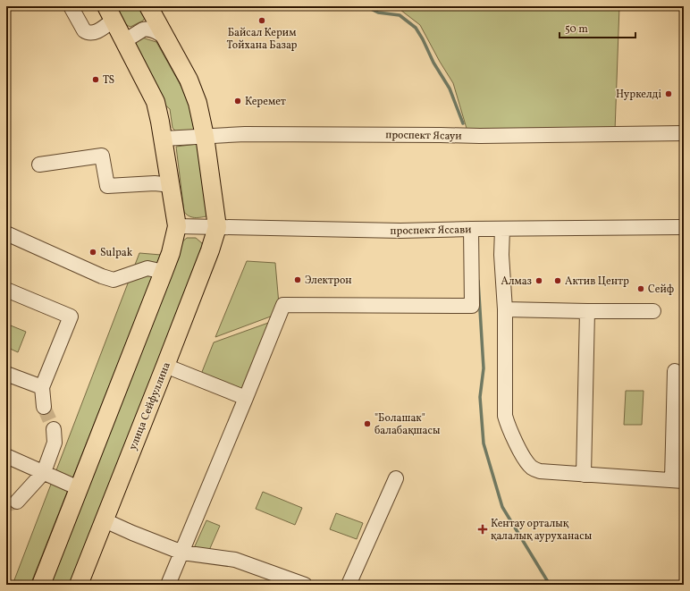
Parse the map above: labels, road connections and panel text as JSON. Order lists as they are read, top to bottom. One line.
{"streets":{"main road":["улица Сейфуллина"],"street":["проспект Ясауи","проспект Яссави"]},"crossings":[["проспект Яссави","улица Сейфуллина"]],"places":{"other":["Байсал Керим Тойхана Базар","TS","Нуркелді","Керемет","Sulpak","Электрон","Алмаз","Актив Центр","Сейф","\"Болашак\" балабақшасы"],"health":["Кентау орталық қалалық ауруханасы"]},"scale_bar":"50 m"}
